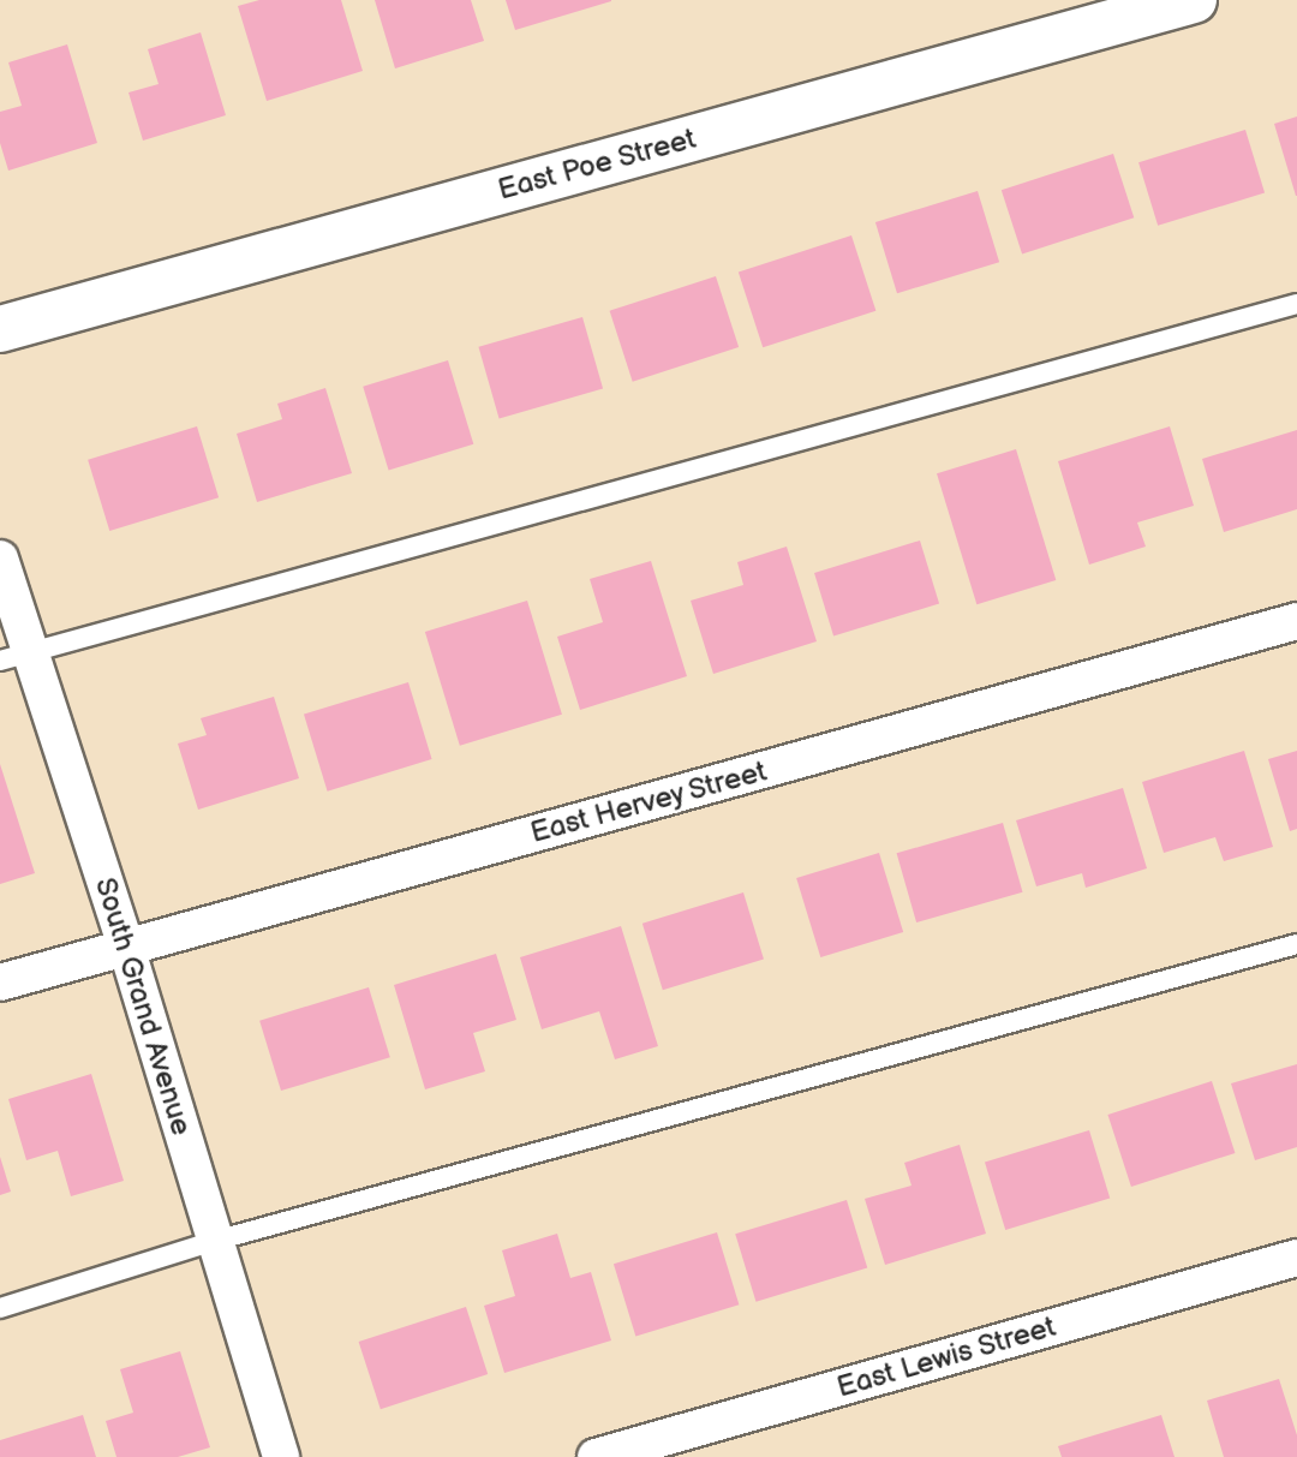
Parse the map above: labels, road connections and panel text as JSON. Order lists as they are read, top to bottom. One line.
{"streets":{"street":["East Poe Street","East Hervey Street","South Grand Avenue","East Lewis Street"]},"crossings":[["East Hervey Street","South Grand Avenue"]]}
